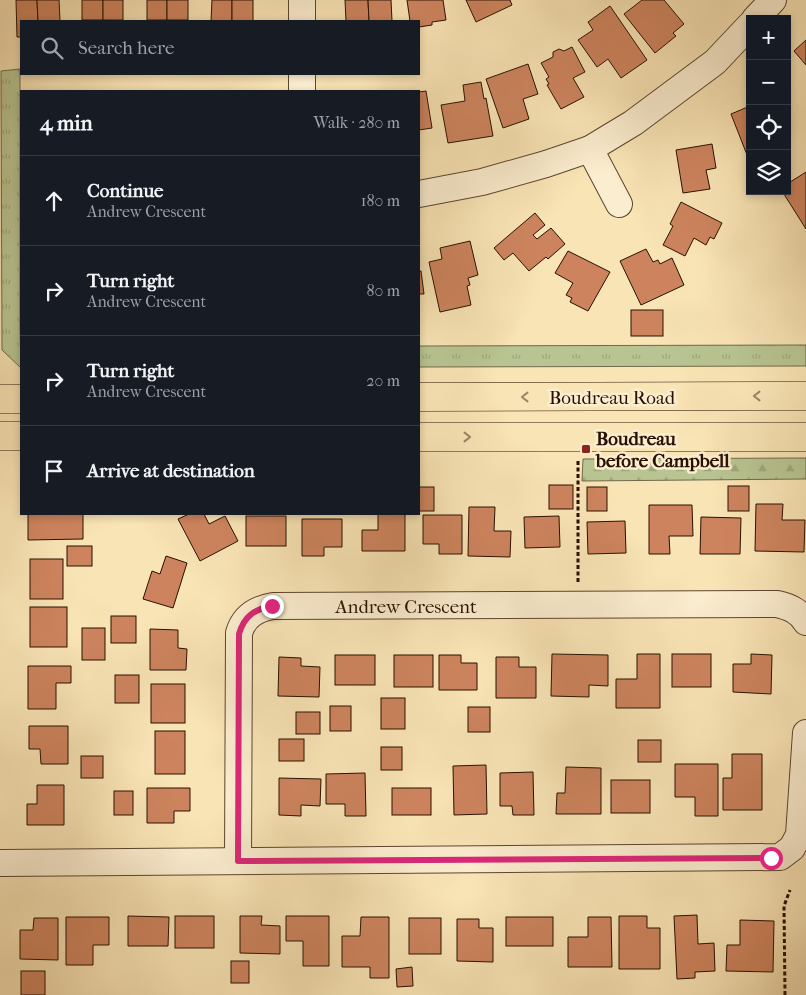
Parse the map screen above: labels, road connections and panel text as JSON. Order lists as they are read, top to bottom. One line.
{"streets":{"main road":["Boudreau Road"],"street":["Andrew Crescent"]},"places":{"transit":["Boudreau before Campbell"]},"page":{"map_buttons":["+","−"],"search":"Search here","heading":["4 min","Walk · 280 m"],"list":[["Continue","Andrew Crescent","180 m"],["Turn right","Andrew Crescent","80 m"],["Turn right","Andrew Crescent","20 m"],"Arrive at destination"]}}
